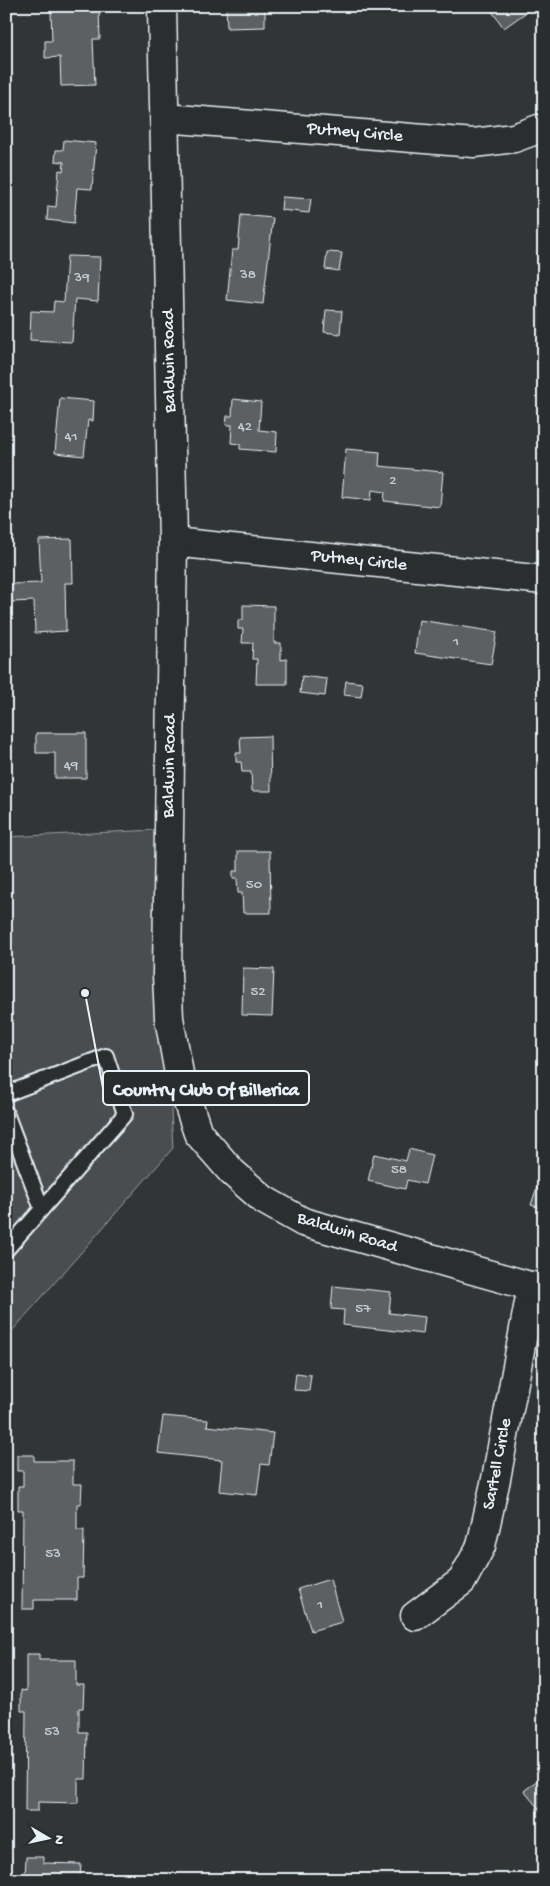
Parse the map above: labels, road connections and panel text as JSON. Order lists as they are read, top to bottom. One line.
{"streets":{"street":["Putney Circle","Baldwin Road","Sartell Circle"]},"crossings":[["Putney Circle","Baldwin Road"],["Baldwin Road","Sartell Circle"]],"places":["Country Club Of Billerica"],"house_numbers":["38","39","42","41","2","1","49","50","52","58","57","53","1","53"],"north":"right"}
